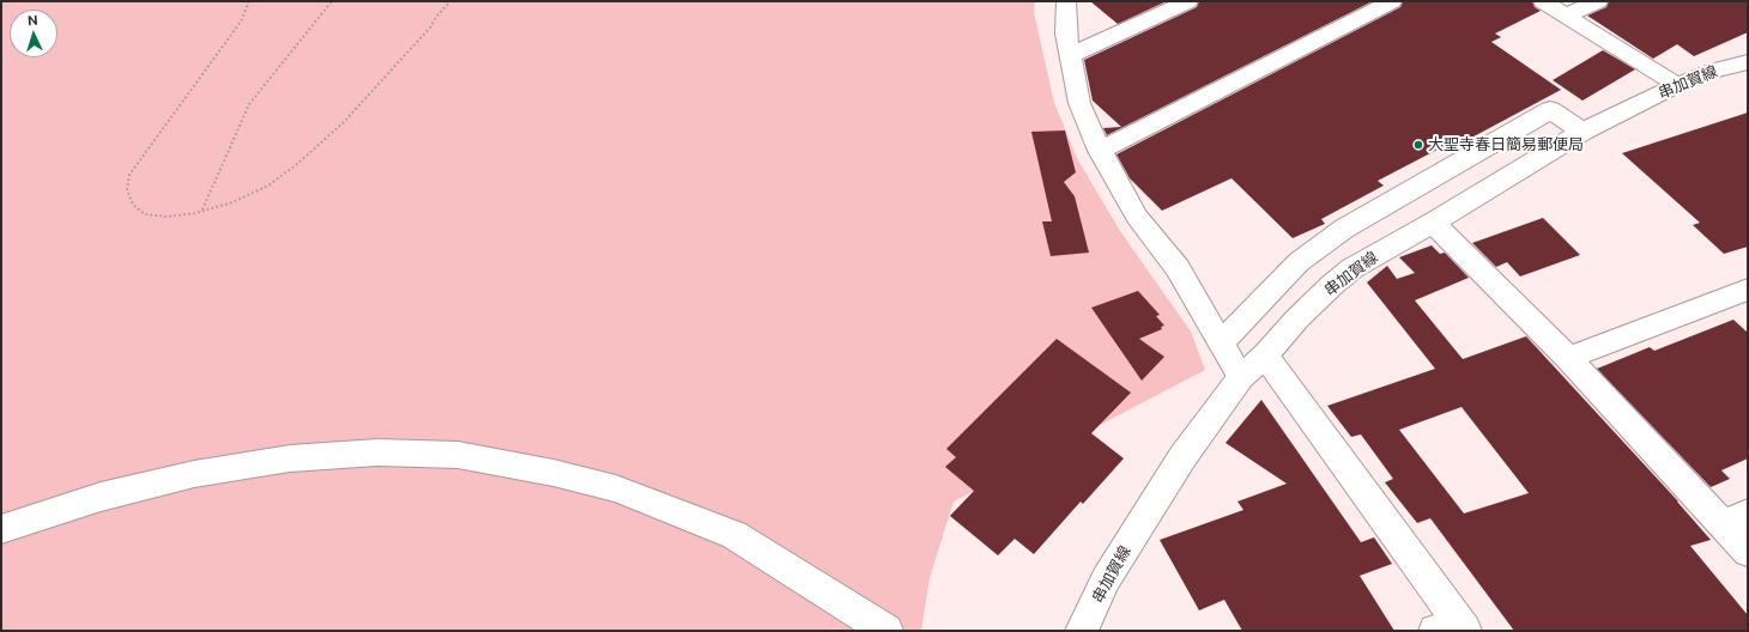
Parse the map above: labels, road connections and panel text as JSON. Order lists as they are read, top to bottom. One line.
{"streets":{"street":["串加賀線"]},"places":["大聖寺春日簡易郵便局"],"north":"top"}
